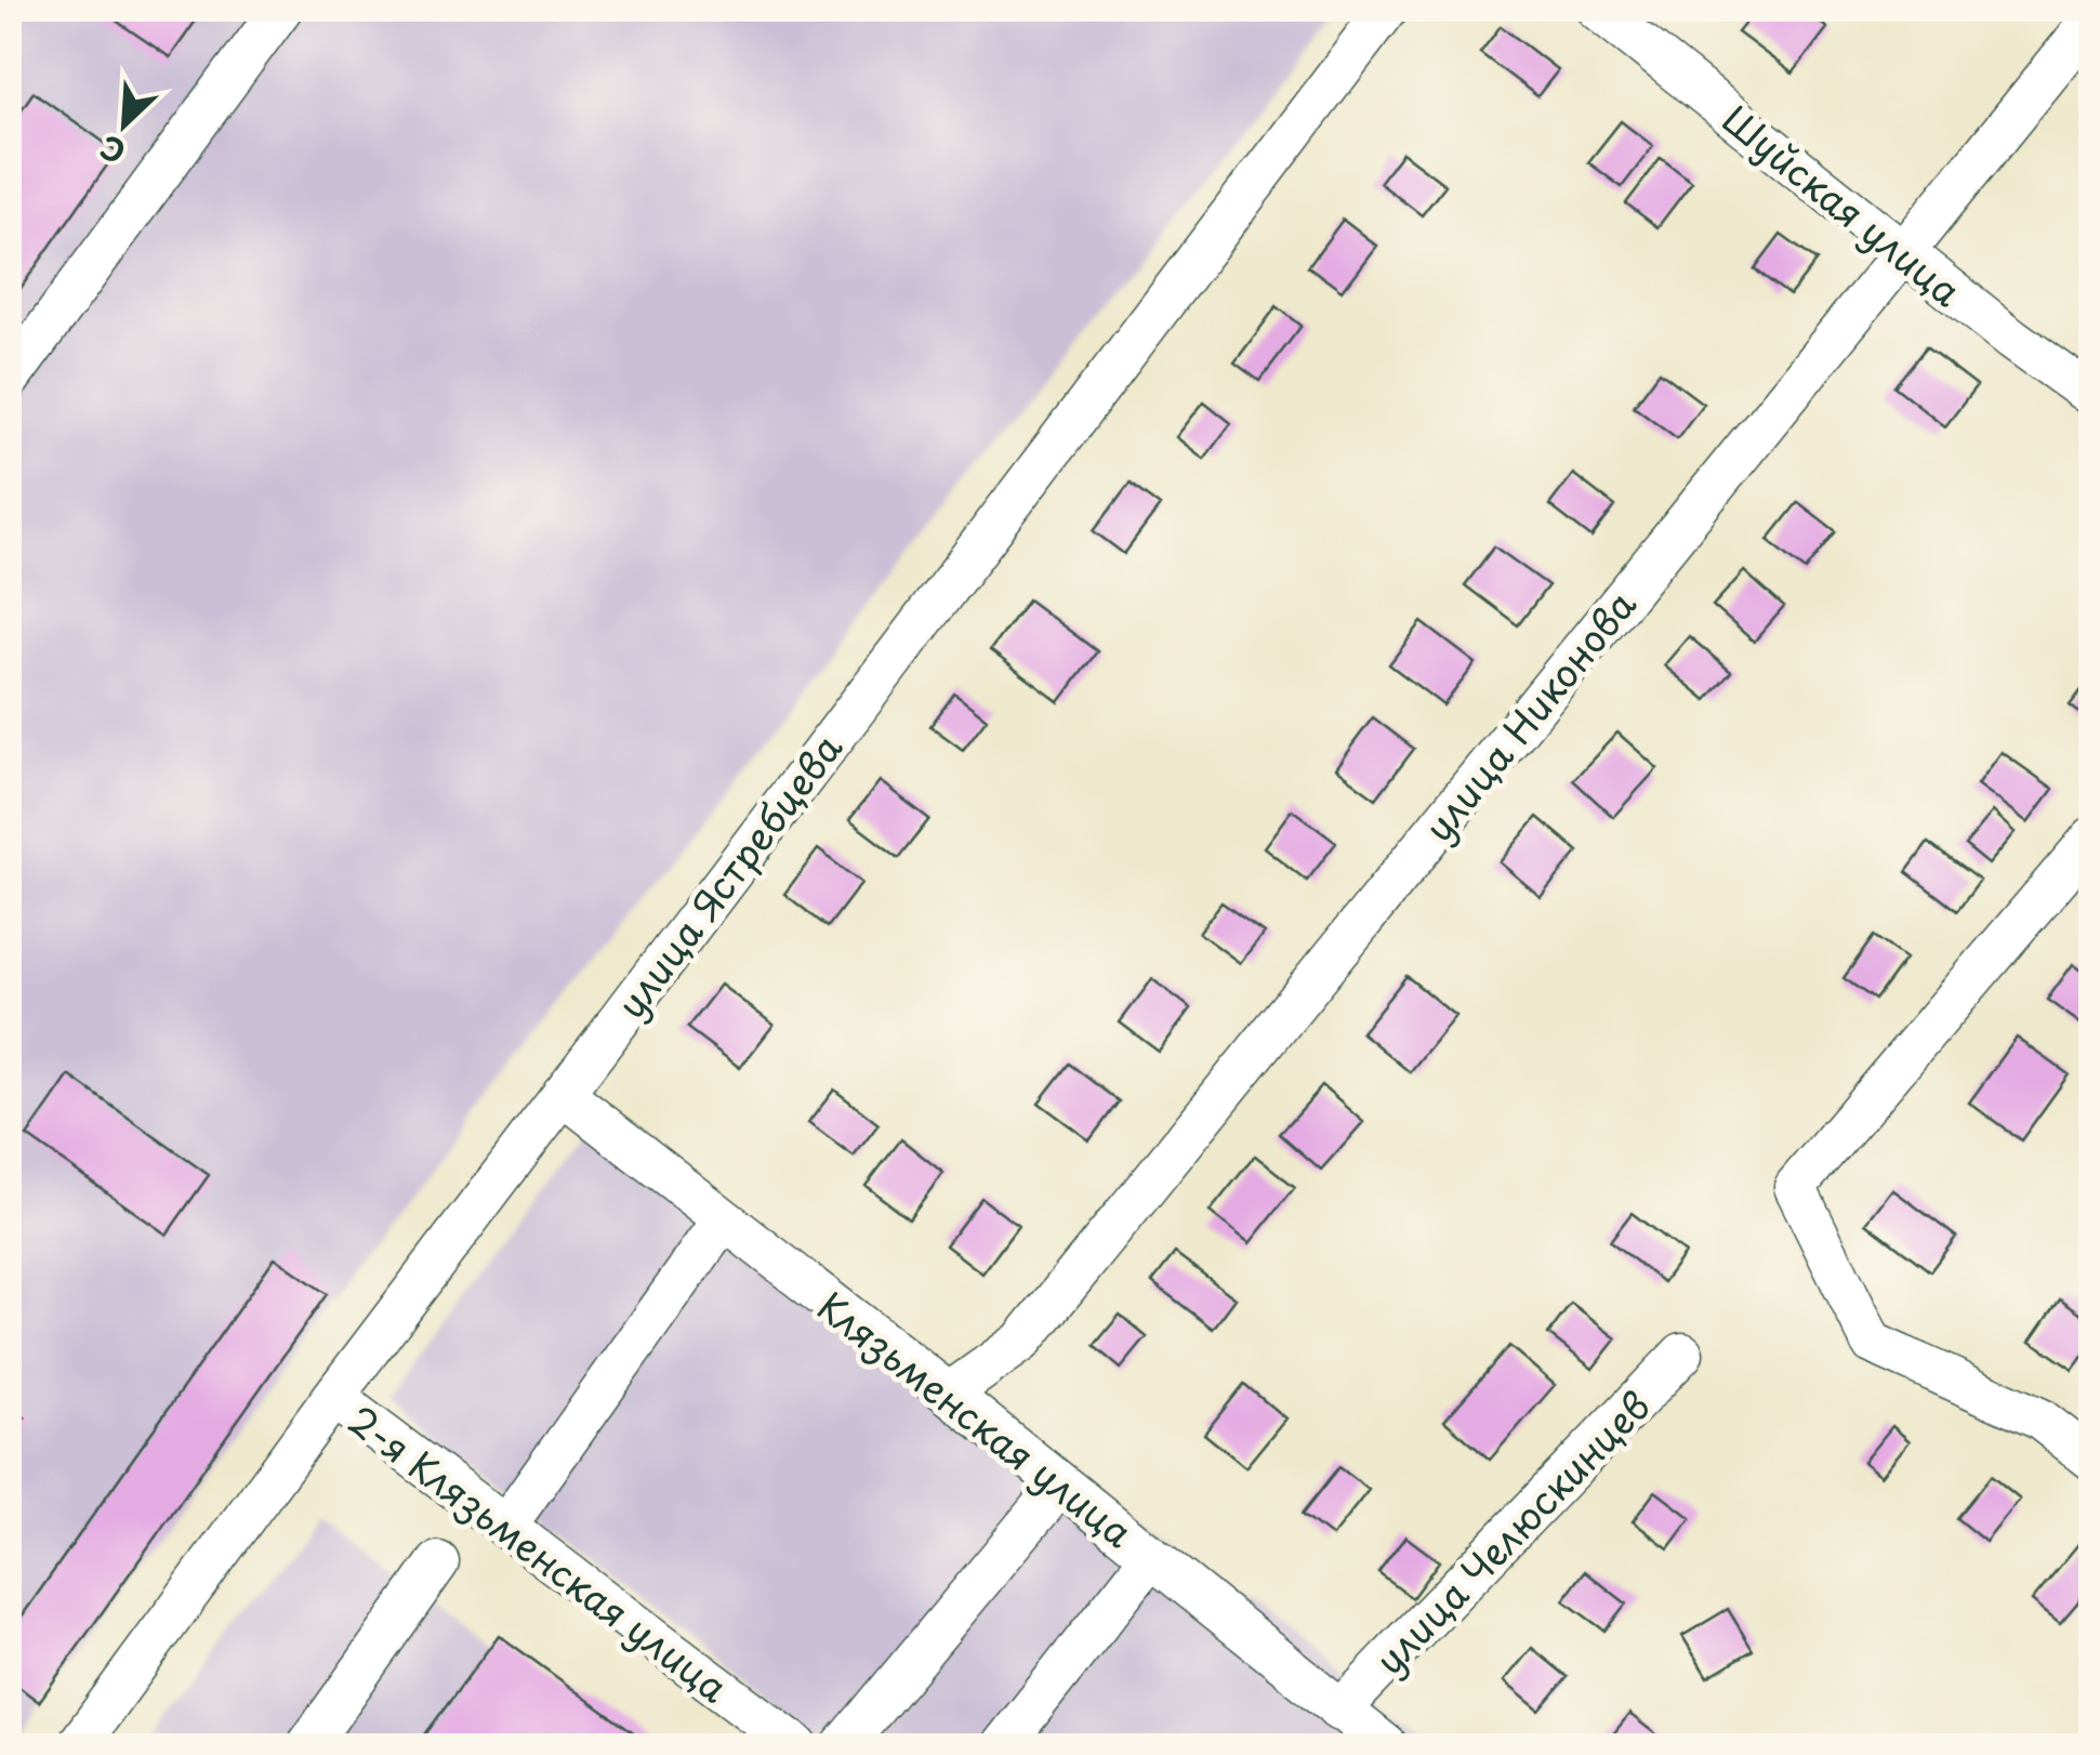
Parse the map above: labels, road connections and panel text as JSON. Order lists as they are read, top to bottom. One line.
{"streets":{"street":["Шуйская улица","улица Никонова","улица Ястребцева","Клязьменская улица","улица Челюскинцев","2-я Клязьменская улица"]},"crossings":[["Шуйская улица","улица Никонова"],["улица Никонова","Клязьменская улица"],["улица Ястребцева","Клязьменская улица"],["улица Ястребцева","2-я Клязьменская улица"],["Клязьменская улица","улица Челюскинцев"]],"north":"bottom left"}
